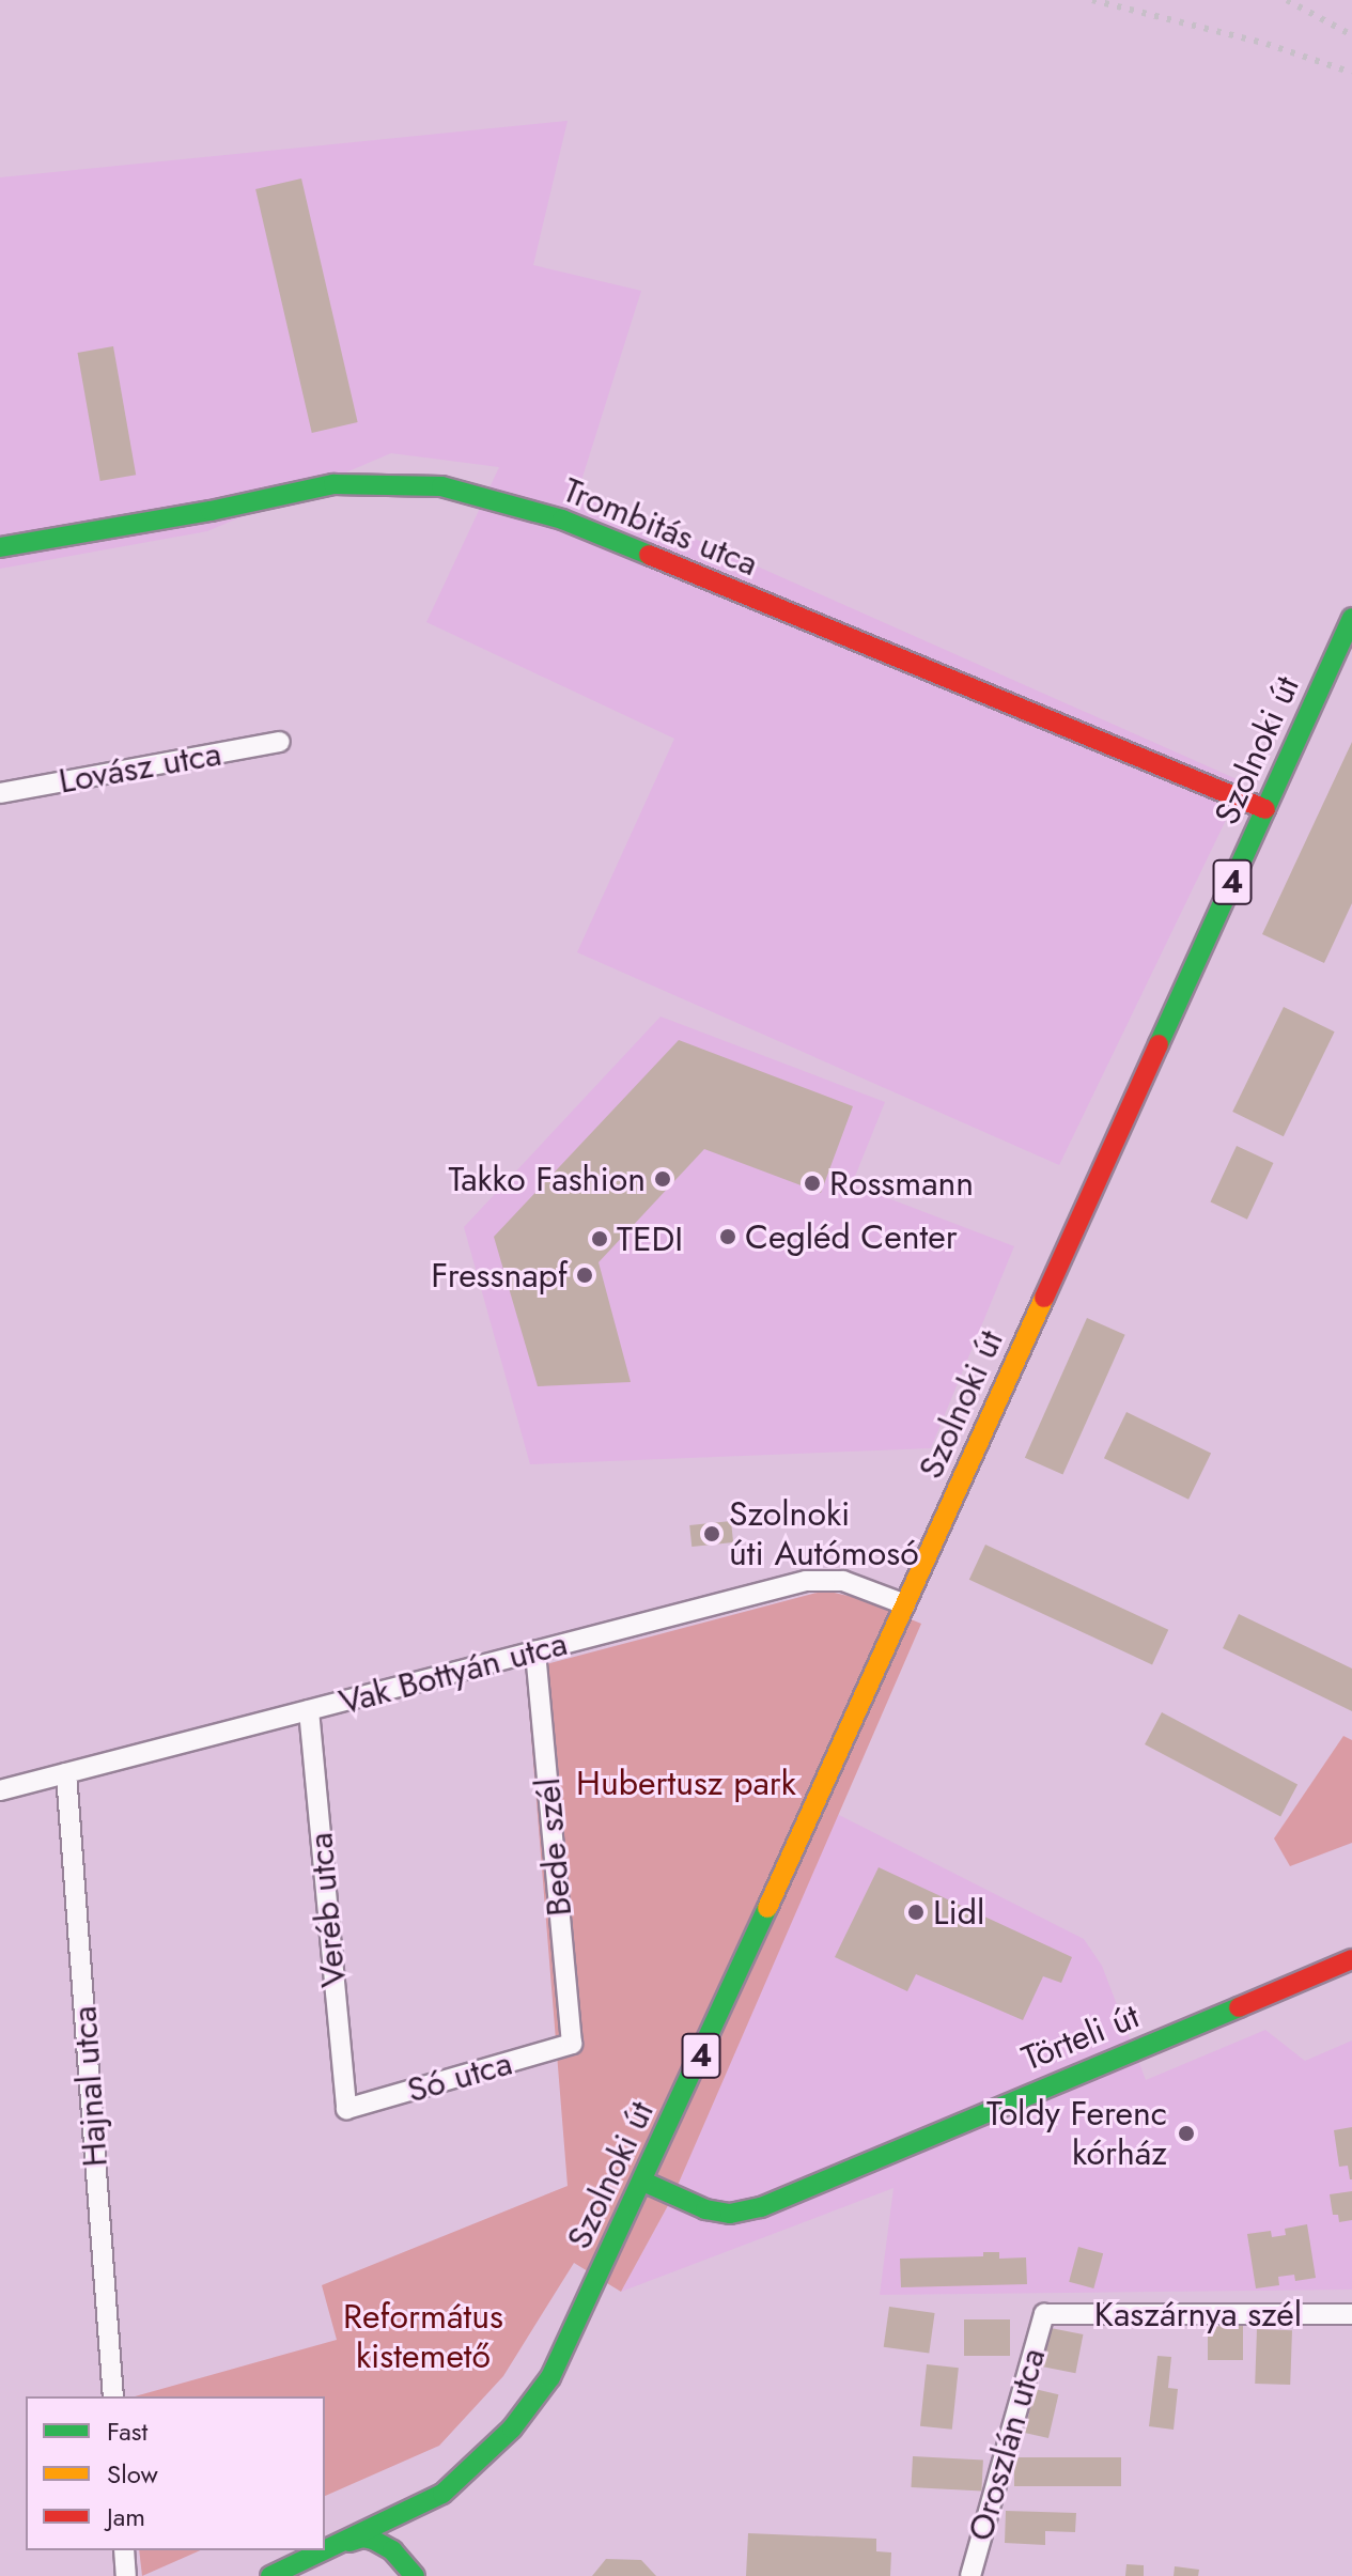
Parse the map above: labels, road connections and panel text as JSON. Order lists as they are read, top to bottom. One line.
{"streets":{"main road":["Trombitás utca","Szolnoki út","4","Törteli út"],"street":["Lovász utca","Vak Bottyán utca","Bede szél","Veréb utca","Só utca","Hajnal utca","Kaszárnya szél","Oroszlán utca"]},"crossings":[["Trombitás utca","Szolnoki út"],["Szolnoki út","4"],["Szolnoki út","Vak Bottyán utca"],["Szolnoki út","Törteli út"],["Vak Bottyán utca","Bede szél"],["Vak Bottyán utca","Veréb utca"],["Vak Bottyán utca","Hajnal utca"],["Bede szél","Só utca"],["Veréb utca","Só utca"],["Kaszárnya szél","Oroszlán utca"]],"parks":["Hubertusz park","Református kistemető"],"places":["Takko Fashion","Rossmann","Cegléd Center","TEDI","Fressnapf","Szolnoki úti Autómosó","Lidl","Toldy Ferenc kórház"],"legend":["Fast","Slow","Jam"]}
